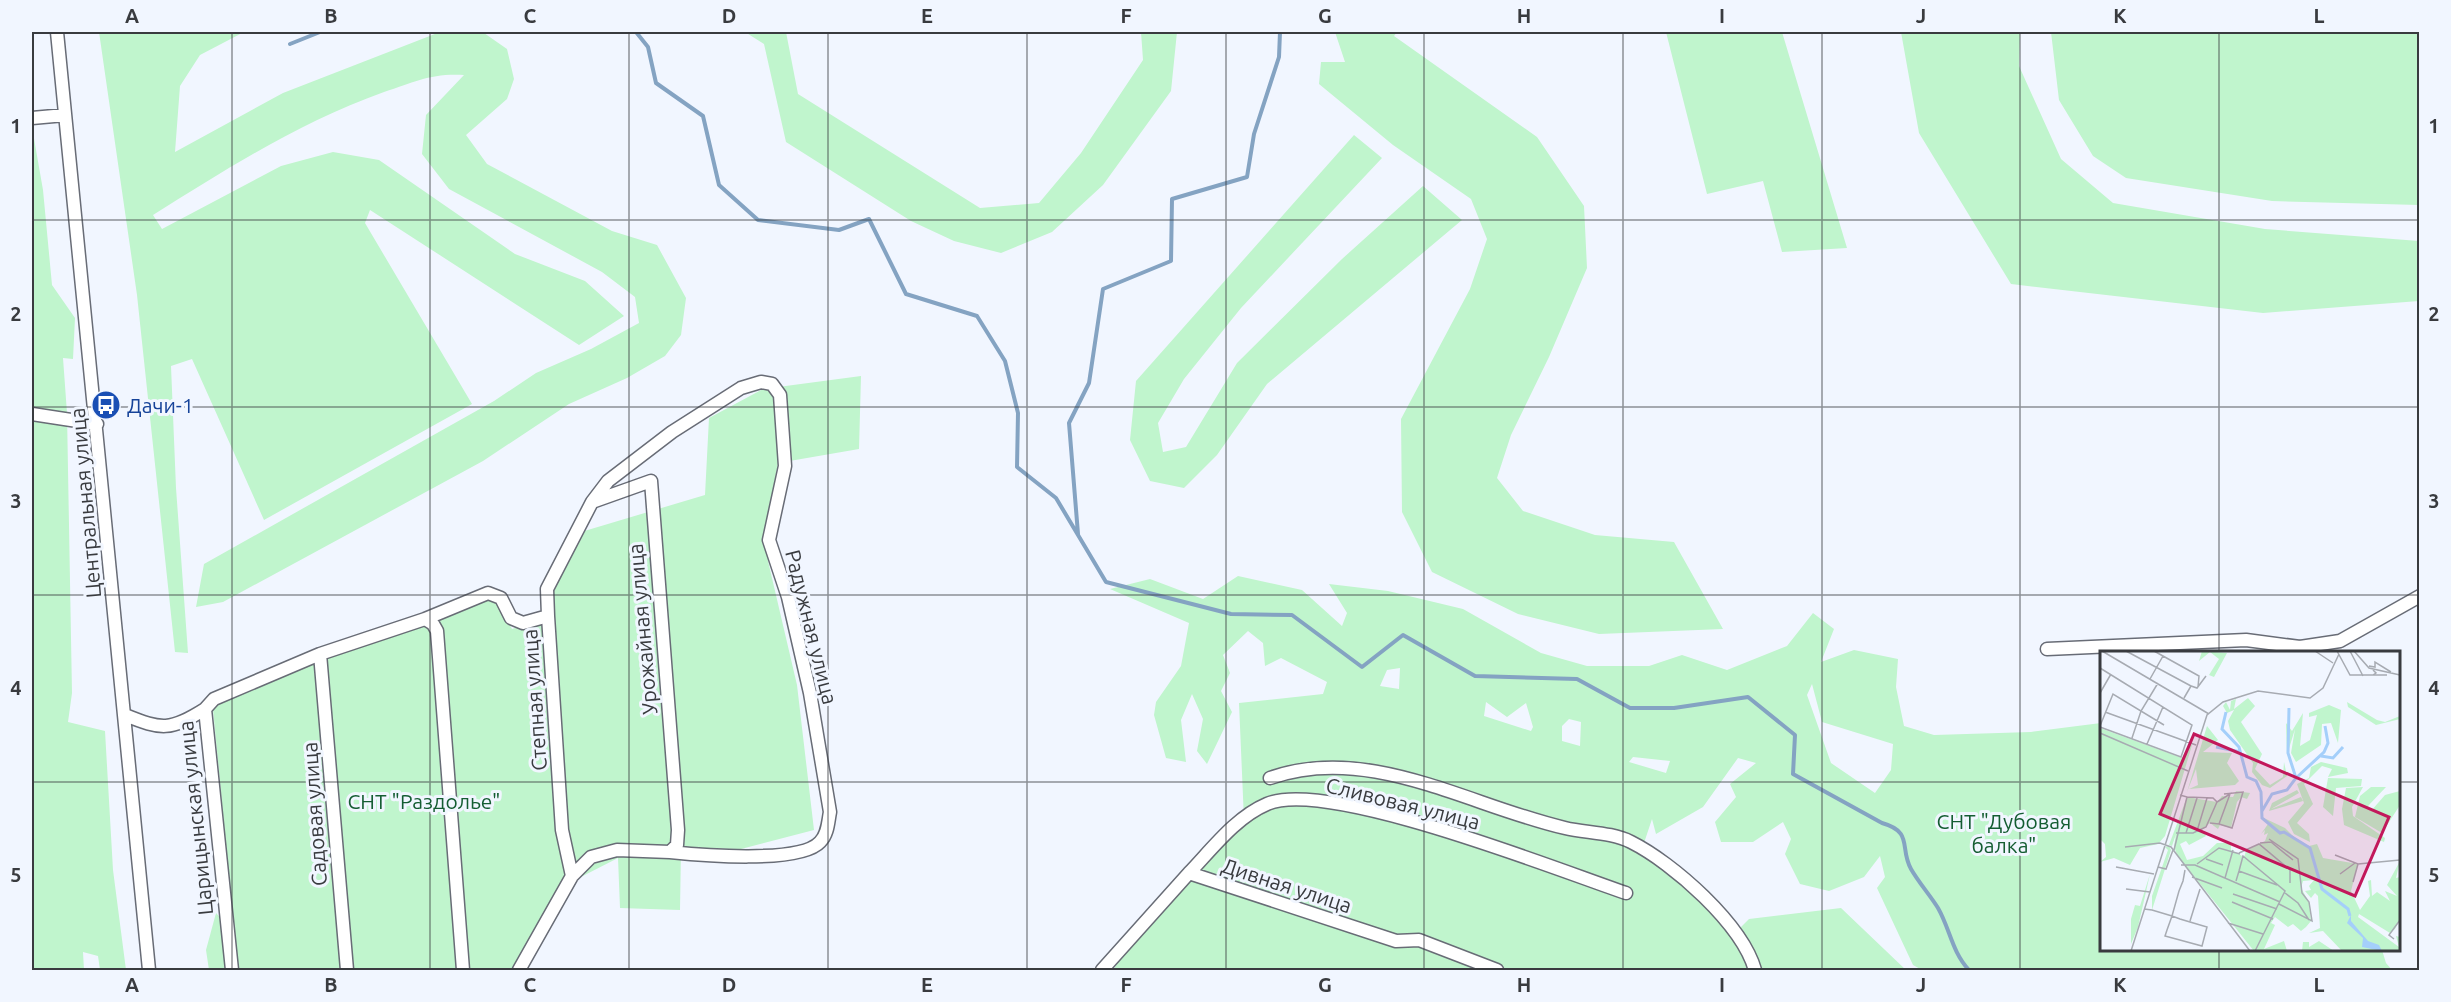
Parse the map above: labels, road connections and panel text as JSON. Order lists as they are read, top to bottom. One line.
{"streets":{"street":["Центральная улица","Радужная улица","Урожайная улица","Степная улица","Сливовая улица","Садовая улица","Царицынская улица","Дивная улица"]},"crossings":[["Центральная улица","Царицынская улица"],["Радужная улица","Урожайная улица"],["Степная улица","Садовая улица"],["Степная улица","Царицынская улица"],["Сливовая улица","Дивная улица"]],"parks":["СНТ \"Раздолье\"","СНТ \"Дубовая балка\""],"places":{"bus stop":["Дачи-1"]},"grid":{"columns":["A","B","C","D","E","F","G","H","I","J","K","L"],"rows":["1","2","3","4","5"]}}
